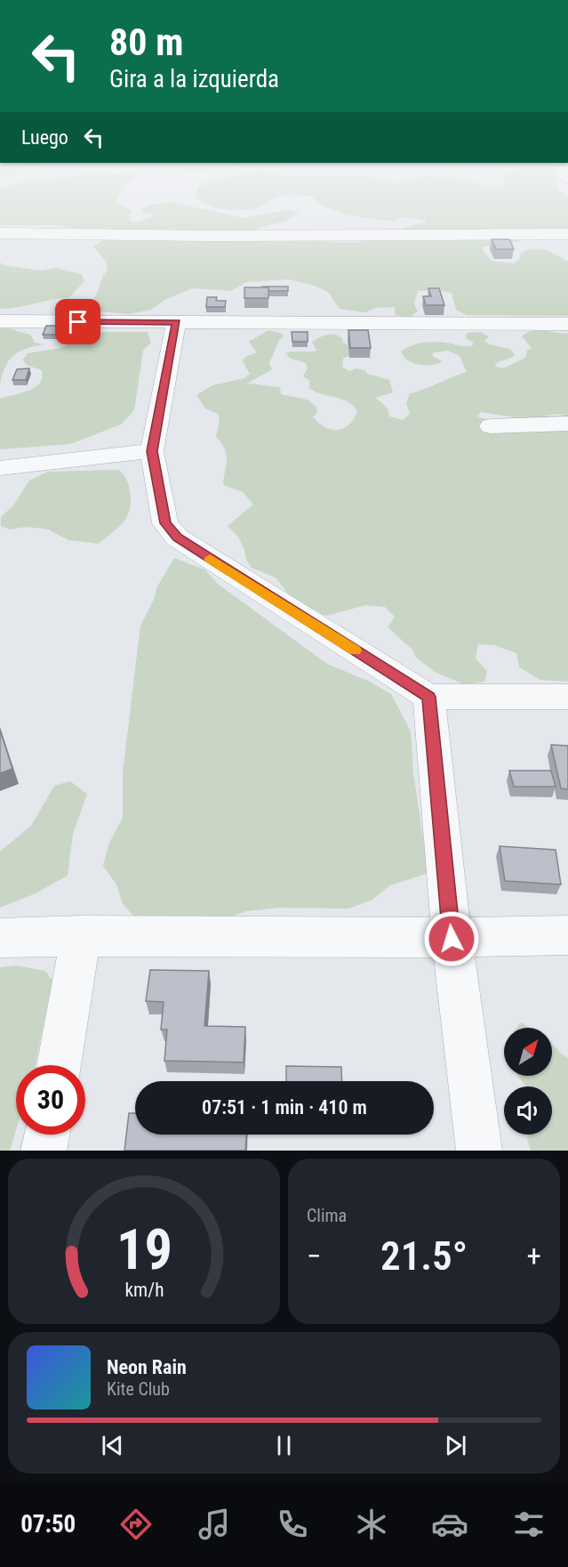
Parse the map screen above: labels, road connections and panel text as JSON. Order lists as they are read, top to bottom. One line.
{"north":"top right","page":{"turn":["80 m","Gira a la izquierda"],"then":"Luego","limit":"30","trip":"07:51 · 1 min · 410 m","tile":"Clima","heat":["−","21.5°","+"],"song":["Neon Rain","Kite Club"],"tabs":"07:50","gauge":["19","km/h"]}}
